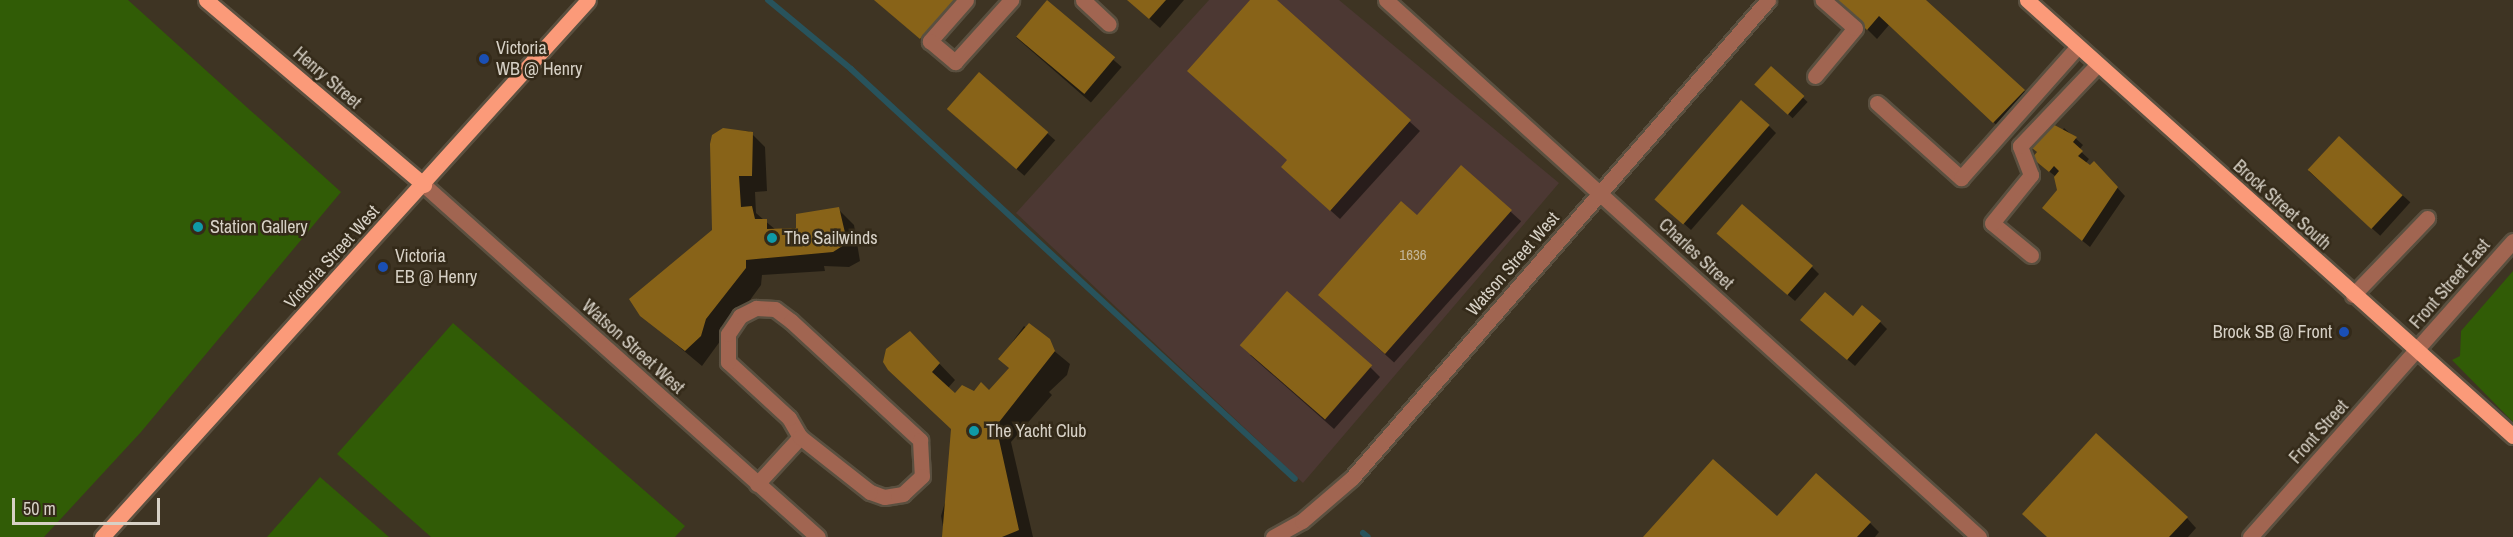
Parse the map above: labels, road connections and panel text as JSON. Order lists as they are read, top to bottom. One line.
{"streets":{"main road":["Henry Street","Brock Street South","Victoria Street West"],"street":["Charles Street","Watson Street West","Front Street East","Front Street"]},"crossings":[["Henry Street","Victoria Street West"],["Henry Street","Watson Street West"],["Brock Street South","Front Street East"],["Brock Street South","Front Street"],["Charles Street","Watson Street West"],["Victoria Street West","Watson Street West"],["Front Street East","Front Street"]],"places":["Victoria WB @ Henry","Station Gallery","The Sailwinds","Victoria EB @ Henry","Brock SB @ Front","The Yacht Club"],"house_numbers":["1636"],"scale_bar":"50 m"}
